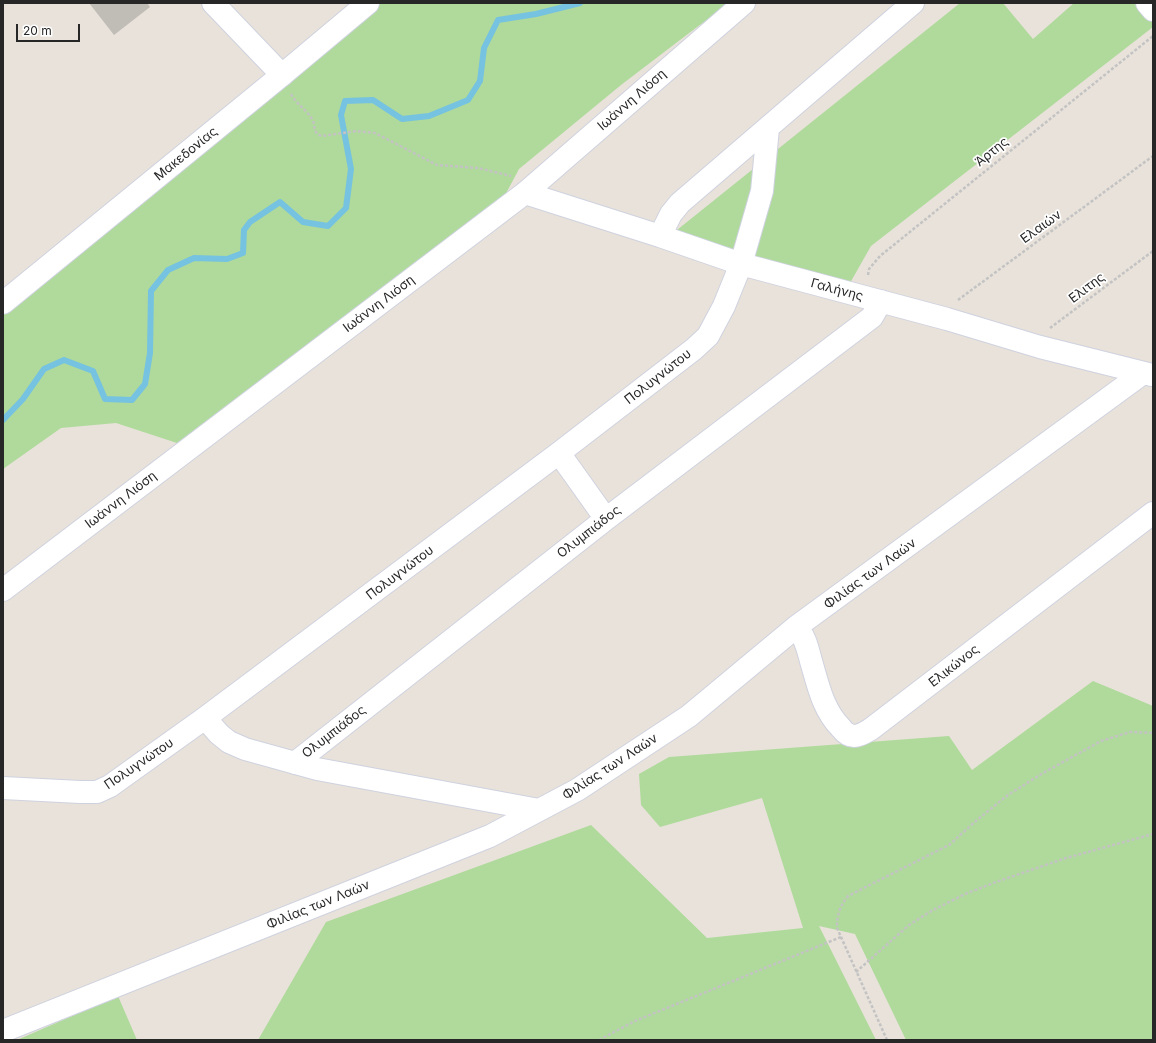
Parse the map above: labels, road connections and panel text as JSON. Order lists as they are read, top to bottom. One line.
{"streets":{"street":["Ιωάννη Λιόση","Μακεδονίας","Γαλήνης","Πολυγνώτου","Ολυμπιάδος","Φιλίας των Λαών","Ελικώνος"],"path":["Άρτης","Ελαιών","Ελιτης"]},"crossings":[["Ιωάννη Λιόση","Γαλήνης"],["Άρτης","Γαλήνης"],["Άρτης","Ολυμπιάδος"],["Ελαιών","Γαλήνης"],["Ελιτης","Γαλήνης"],["Γαλήνης","Πολυγνώτου"],["Γαλήνης","Ολυμπιάδος"],["Γαλήνης","Φιλίας των Λαών"],["Φιλίας των Λαών","Ελικώνος"]],"scale_bar":"20 m"}
